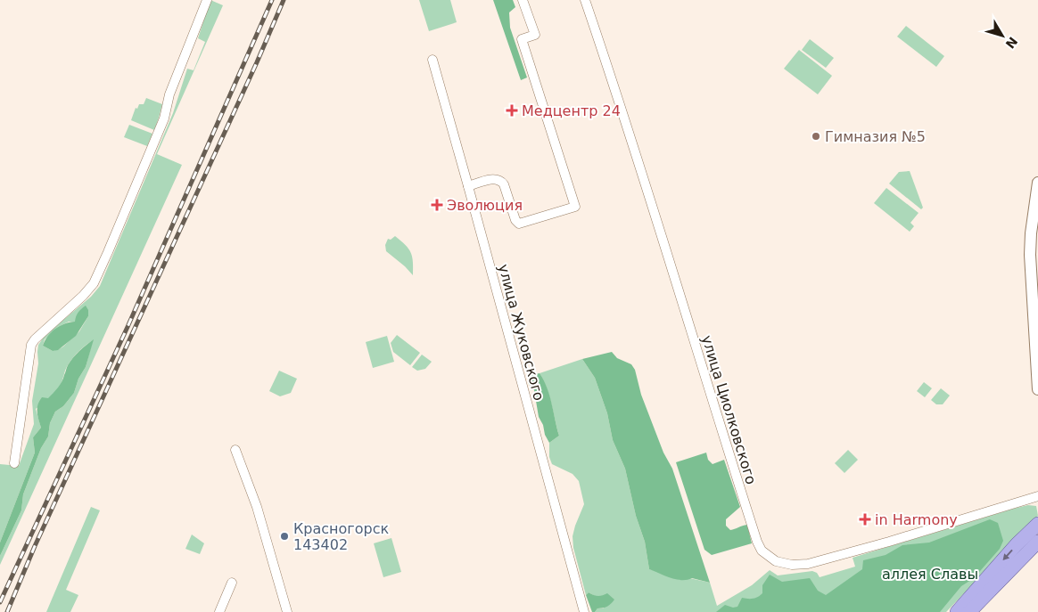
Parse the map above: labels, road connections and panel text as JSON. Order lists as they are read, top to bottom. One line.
{"streets":{"street":["улица Жуковского","улица Циолковского"]},"parks":["аллея Славы"],"places":{"health":["Медцентр 24","Эволюция","in Harmony"],"other":["Гимназия №5","Красногорск 143402"]},"north":"bottom right"}
